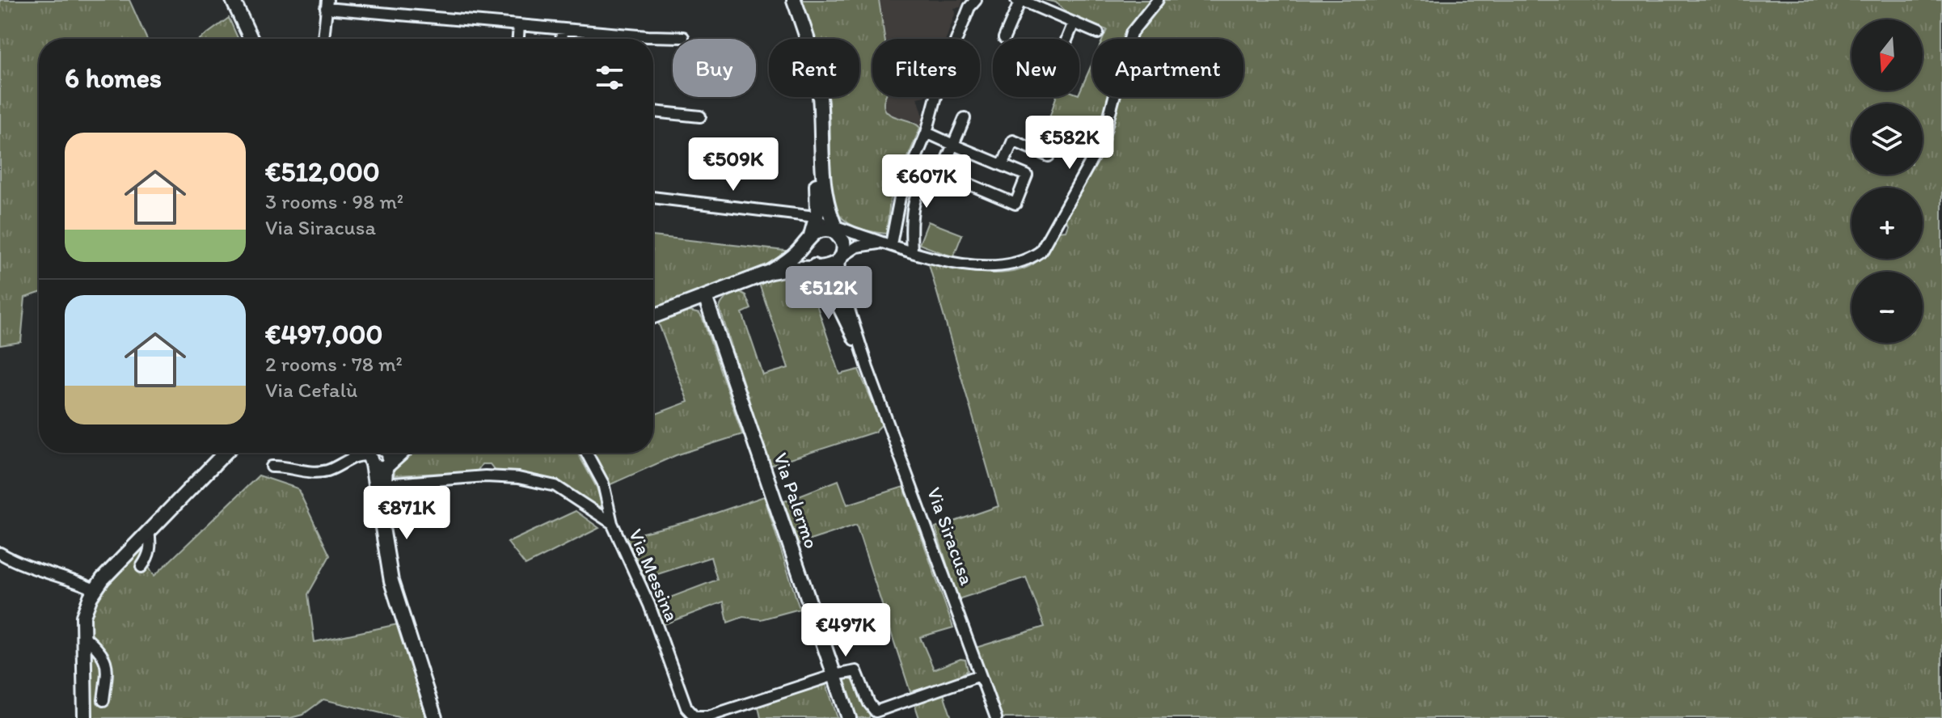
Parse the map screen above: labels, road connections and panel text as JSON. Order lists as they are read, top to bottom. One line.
{"streets":{"street":["Via Palermo","Via Siracusa","Via Messina"]},"north":"bottom","page":{"map_buttons":["+","−"],"chip":["Buy","Rent","Filters","New","Apartment"],"heading":"6 homes","price":["€582K","€509K","€607K","€512K","€871K","€497K"],"list":[{"name":"€512,000","note":"3 rooms · 98 m² · Via Siracusa"},{"name":"€497,000","note":"2 rooms · 78 m² · Via Cefalù"}]}}
